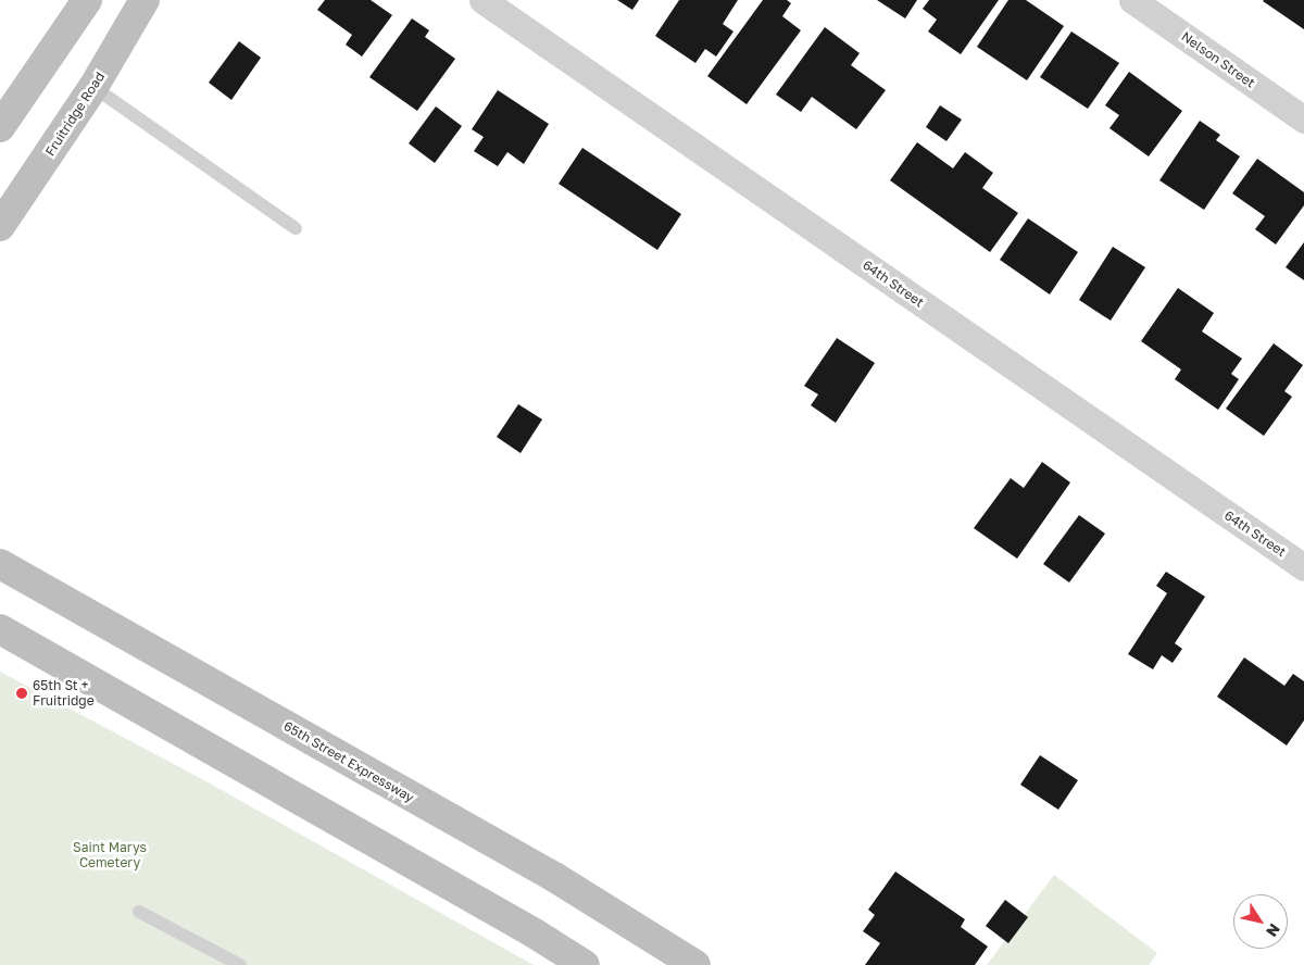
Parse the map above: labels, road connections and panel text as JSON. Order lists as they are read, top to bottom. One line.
{"streets":{"main road":["Fruitridge Road","65th Street Expressway"],"street":["Nelson Street","64th Street"]},"parks":["Saint Marys Cemetery"],"places":["65th St + Fruitridge"],"north":"bottom right"}
